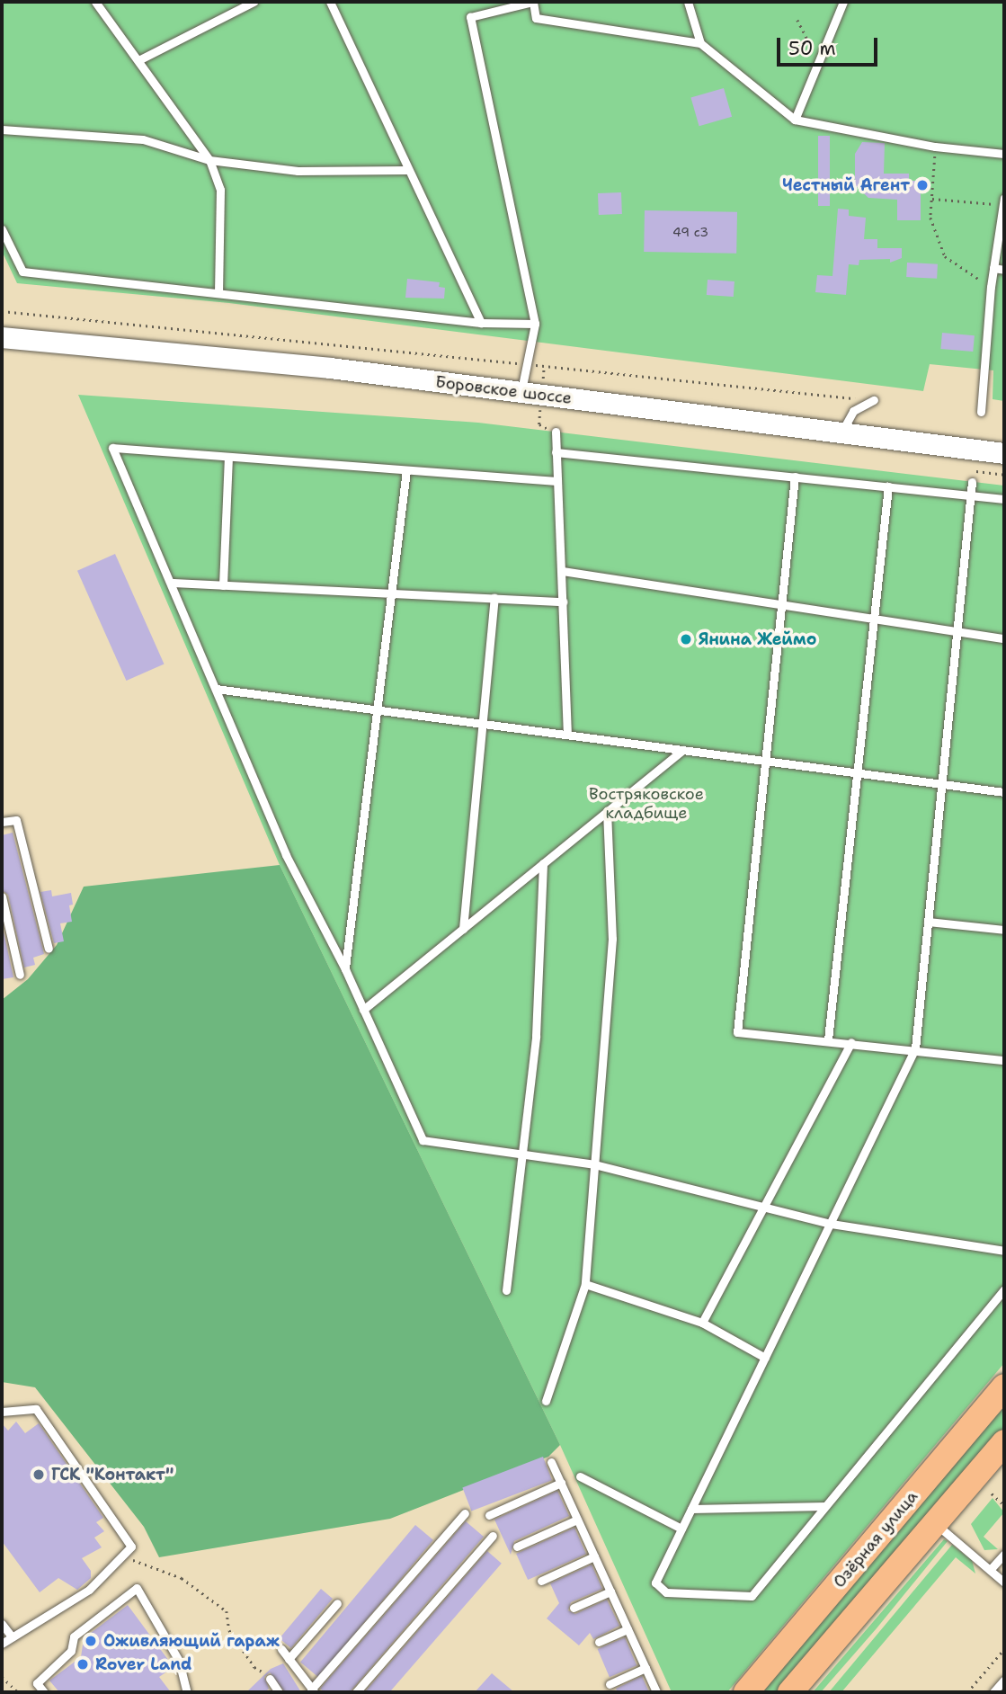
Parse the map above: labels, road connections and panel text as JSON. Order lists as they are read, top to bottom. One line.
{"streets":{"main road":["Озёрная улица"],"street":["Боровское шоссе"]},"parks":["Востряковское кладбище"],"places":["Честный Агент","Янина Жеймо","ГСК \"Контакт\"","Оживляющий гараж","Rover Land"],"house_numbers":["49 с3"],"scale_bar":"50 m"}
